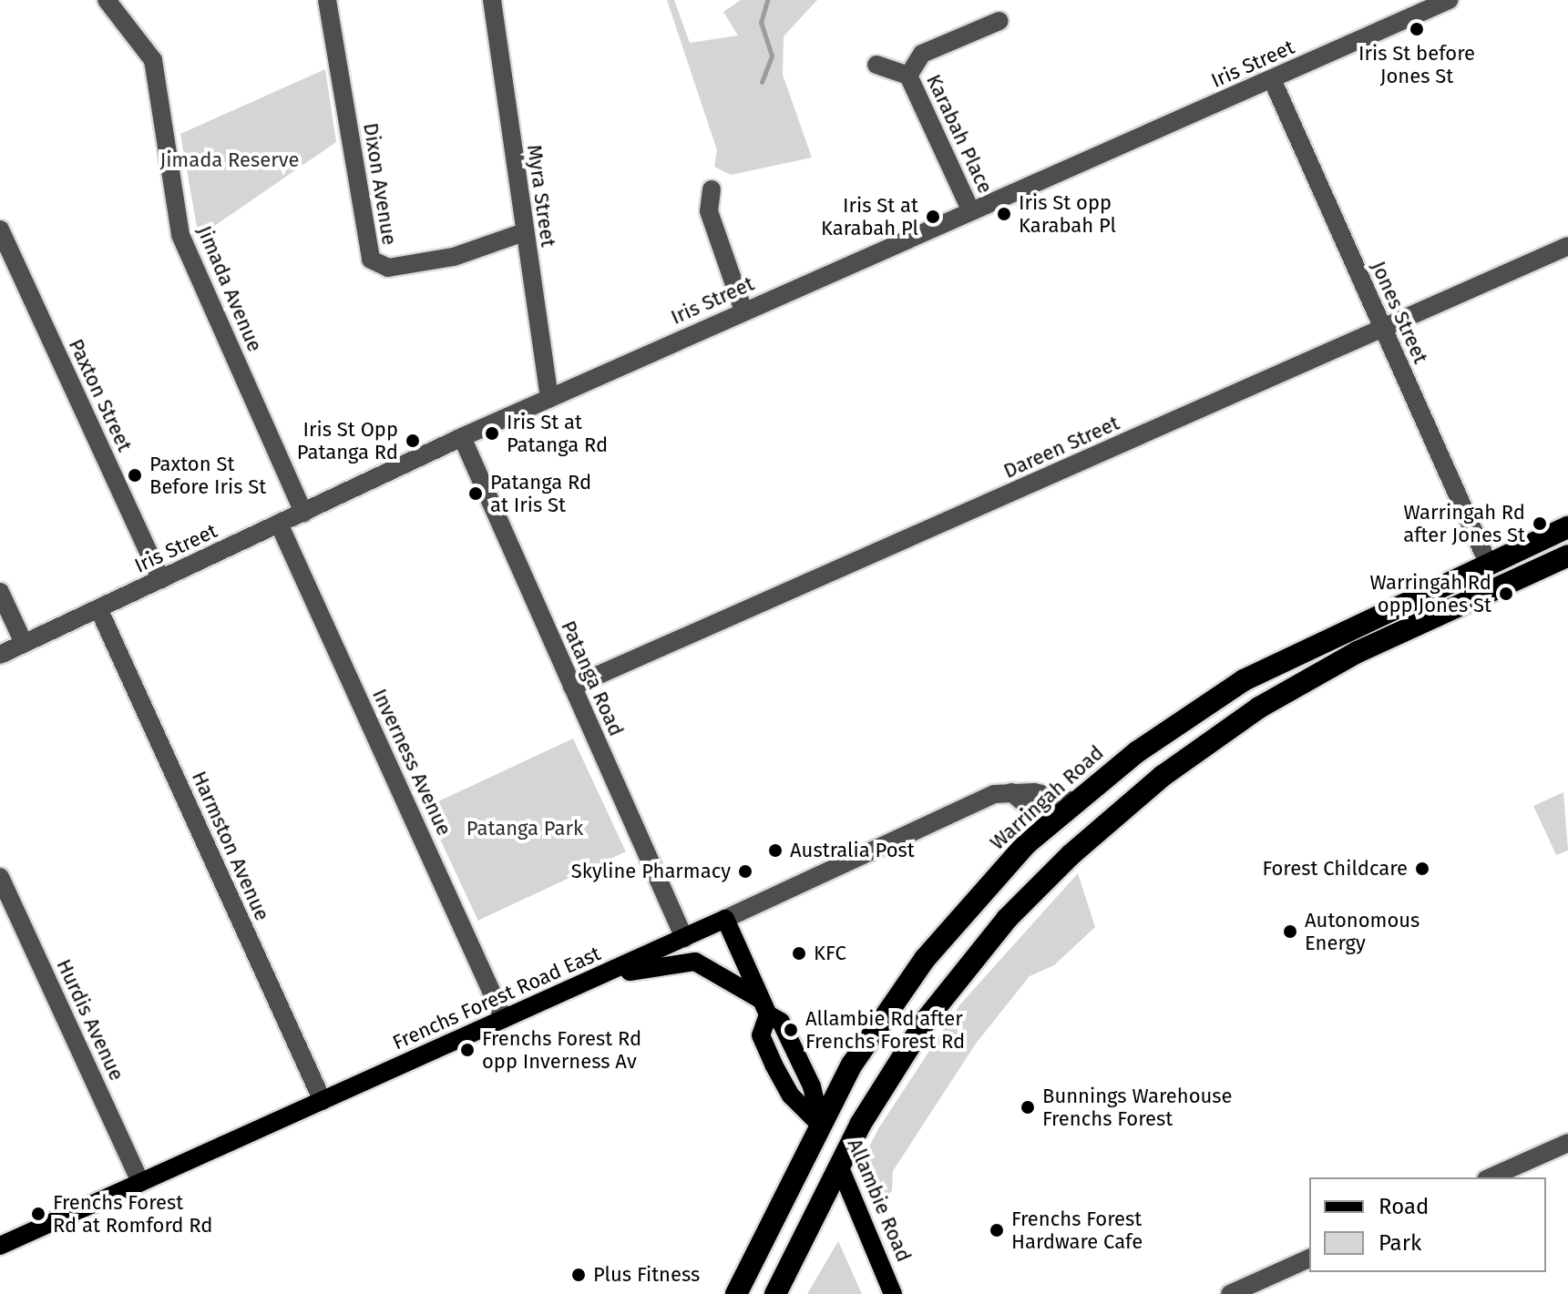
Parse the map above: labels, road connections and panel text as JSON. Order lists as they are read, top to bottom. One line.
{"streets":{"highway":["Warringah Road","Allambie Road"],"main road":["Frenchs Forest Road East"],"street":["Iris Street","Karabah Place","Dixon Avenue","Myra Street","Jimada Avenue","Jones Street","Paxton Street","Dareen Street","Patanga Road","Inverness Avenue","Harmston Avenue","Hurdis Avenue"]},"crossings":[["Iris Street","Karabah Place"],["Iris Street","Myra Street"],["Iris Street","Jimada Avenue"],["Iris Street","Jones Street"],["Iris Street","Paxton Street"],["Iris Street","Patanga Road"],["Iris Street","Inverness Avenue"],["Iris Street","Harmston Avenue"],["Dixon Avenue","Myra Street"],["Jones Street","Dareen Street"],["Jones Street","Warringah Road"],["Dareen Street","Patanga Road"],["Patanga Road","Frenchs Forest Road East"],["Inverness Avenue","Frenchs Forest Road East"],["Warringah Road","Frenchs Forest Road East"],["Warringah Road","Allambie Road"],["Harmston Avenue","Frenchs Forest Road East"],["Frenchs Forest Road East","Hurdis Avenue"],["Frenchs Forest Road East","Allambie Road"]],"parks":["Jimada Reserve","Patanga Park"],"places":["Iris St before Jones St","Iris St opp Karabah Pl","Iris St at Karabah Pl","Iris St at Patanga Rd","Iris St Opp Patanga Rd","Paxton St Before Iris St","Patanga Rd at Iris St","Warringah Rd after Jones St","Warringah Rd opp Jones St","Australia Post","Forest Childcare","Skyline Pharmacy","Autonomous Energy","KFC","Allambie Rd after Frenchs Forest Rd","Frenchs Forest Rd opp Inverness Av","Bunnings Warehouse Frenchs Forest","Frenchs Forest Rd at Romford Rd","Frenchs Forest Hardware Cafe","Plus Fitness"],"legend":["Road","Park"]}
